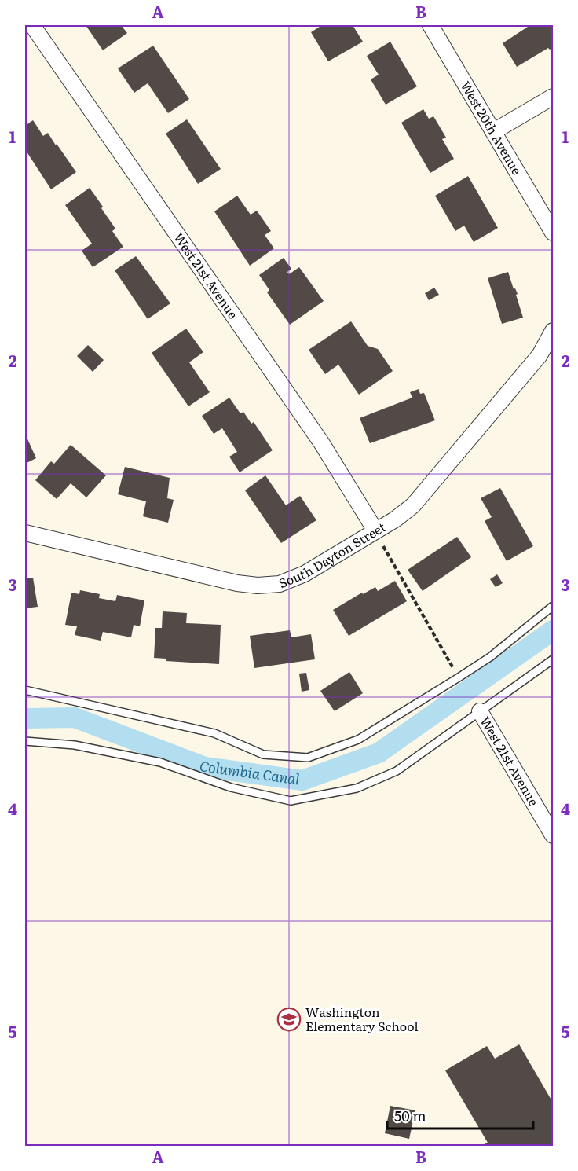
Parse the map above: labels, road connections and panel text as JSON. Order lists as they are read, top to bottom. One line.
{"streets":{"street":["West 20th Avenue","West 21st Avenue","South Dayton Street"]},"crossings":[["West 21st Avenue","South Dayton Street"]],"water":["Columbia Canal"],"places":{"school or university":["Washington Elementary School"]},"scale_bar":"50 m","grid":{"columns":["A","B"],"rows":["1","2","3","4","5"]}}
